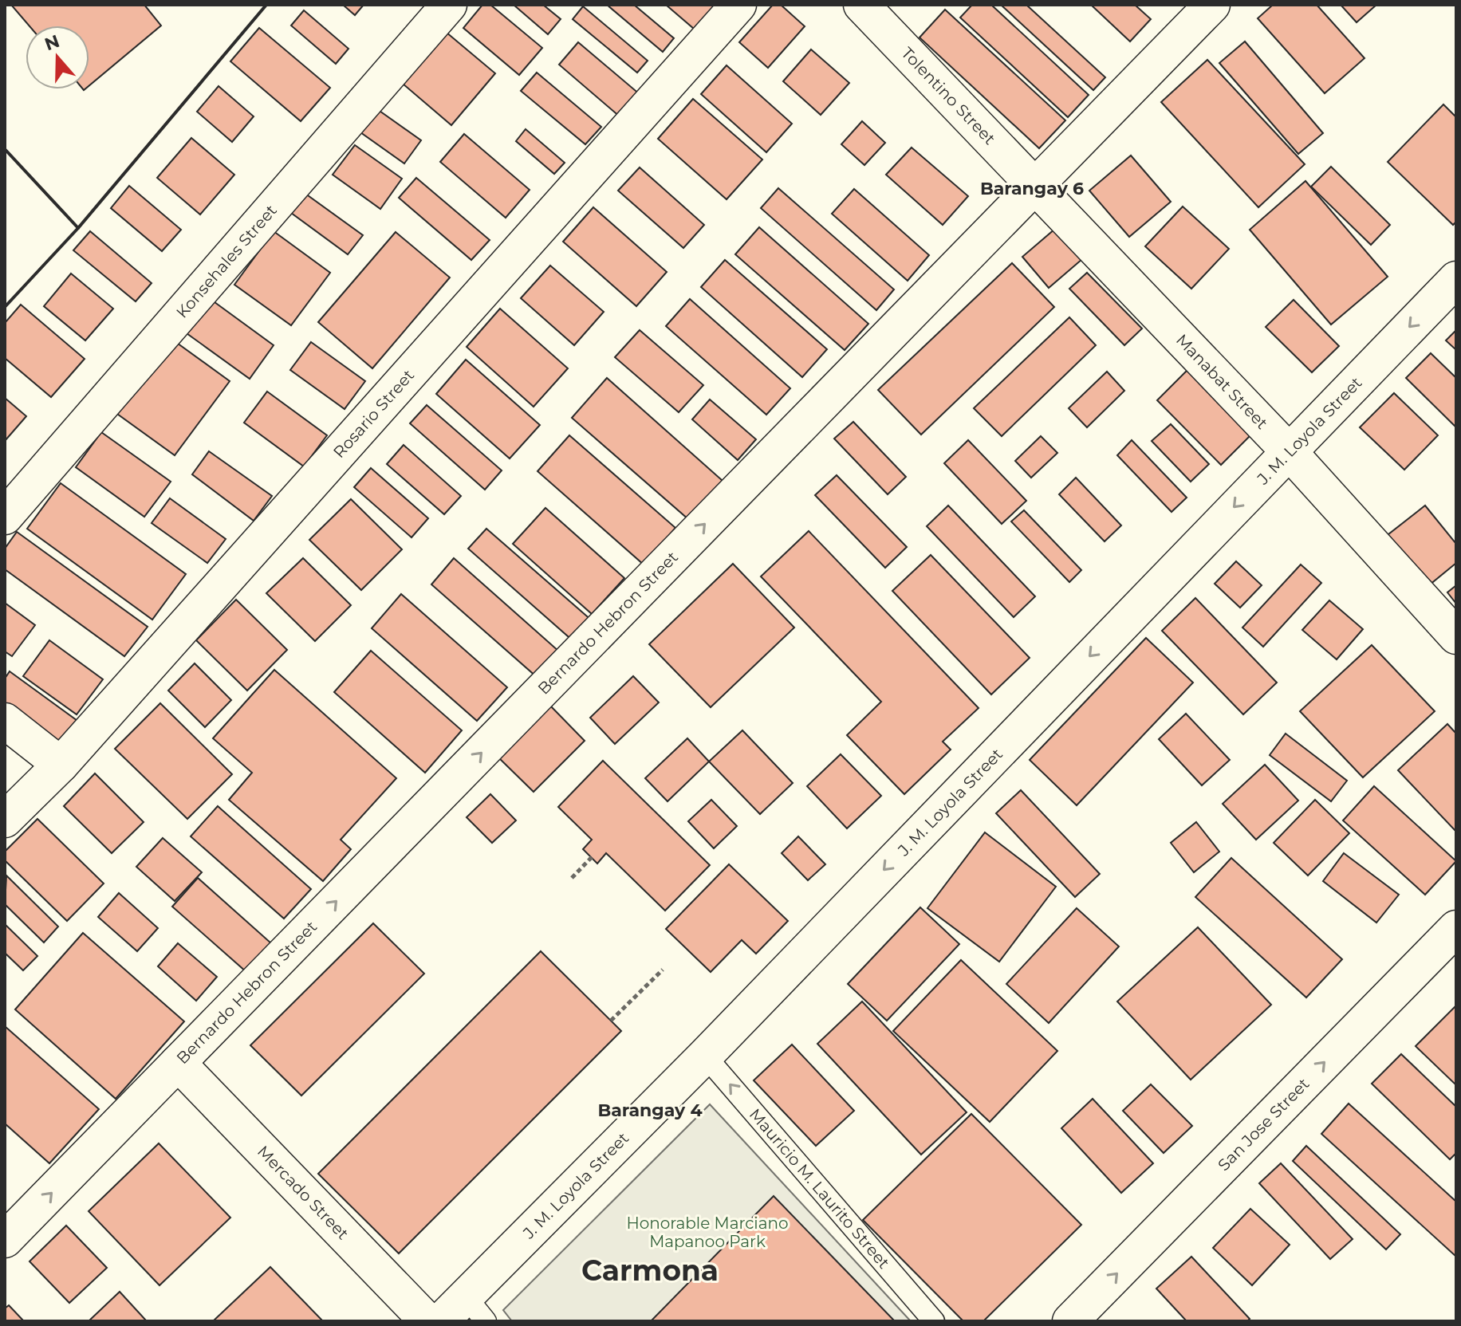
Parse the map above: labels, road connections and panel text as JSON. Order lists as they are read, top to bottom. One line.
{"streets":{"street":["Tolentino Street","Konsehales Street","Manabat Street","Rosario Street","J. M. Loyola Street","Bernardo Hebron Street","San Jose Street","Mercado Street"],"lane":["Mauricio M. Laurito Street"]},"crossings":[["Tolentino Street","Manabat Street"],["Tolentino Street","Bernardo Hebron Street"],["Manabat Street","J. M. Loyola Street"],["Manabat Street","Bernardo Hebron Street"],["J. M. Loyola Street","Mauricio M. Laurito Street"],["Bernardo Hebron Street","Mercado Street"]],"one_way":["J. M. Loyola Street","Bernardo Hebron Street","San Jose Street","Mauricio M. Laurito Street"],"districts":["Barangay 6","Barangay 4","Carmona"],"parks":["Honorable Marciano Mapanoo Park"],"north":"top"}
